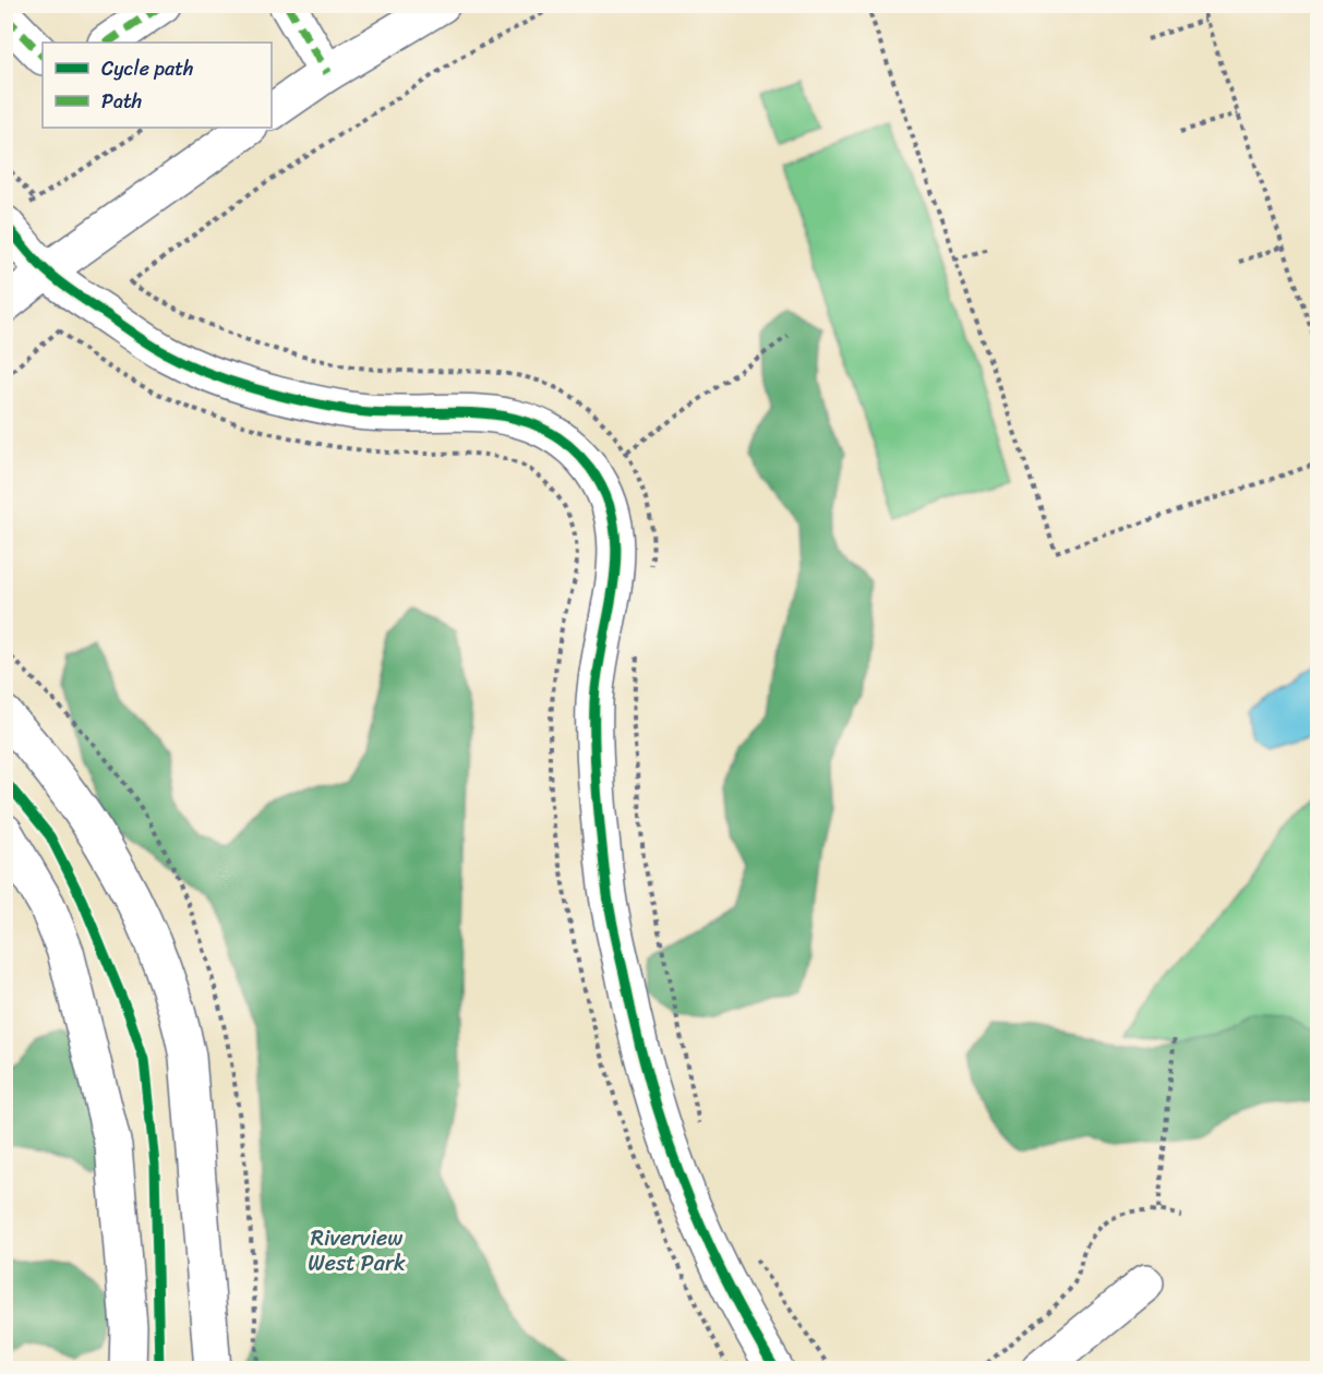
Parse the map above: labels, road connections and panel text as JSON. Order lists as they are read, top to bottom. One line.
{"parks":["Riverview West Park"],"legend":["Cycle path","Path"]}
